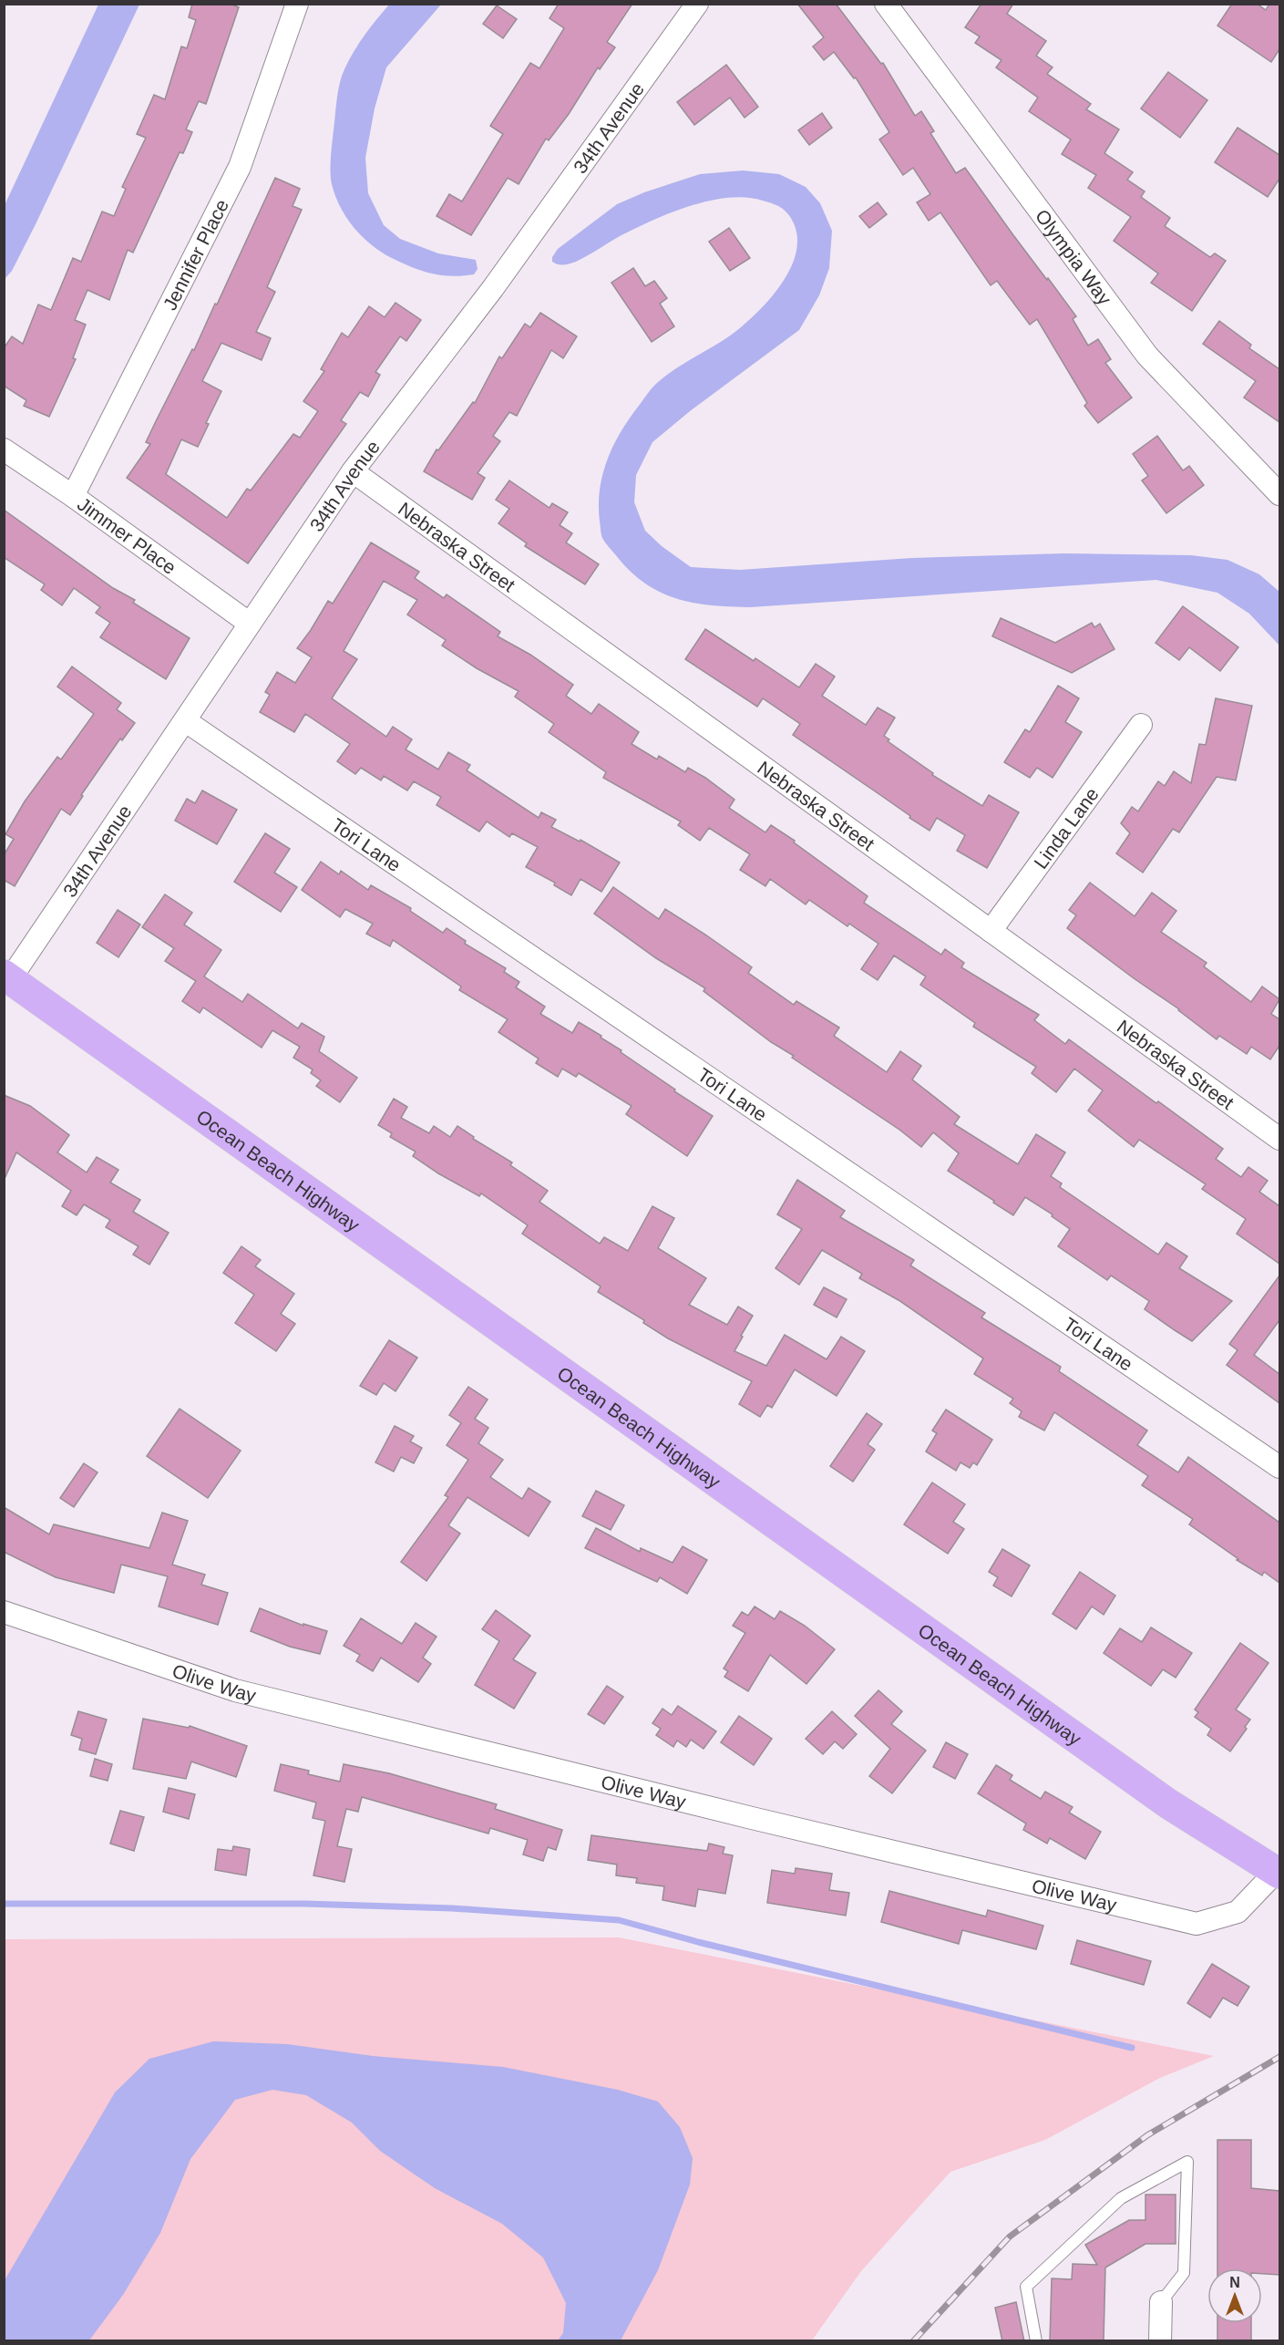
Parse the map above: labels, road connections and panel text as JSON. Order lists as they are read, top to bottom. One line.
{"streets":{"main road":["Ocean Beach Highway"],"street":["34th Avenue","Jennifer Place","Olympia Way","Jimmer Place","Nebraska Street","Linda Lane","Tori Lane","Olive Way"]},"crossings":[["34th Avenue","Jimmer Place"],["34th Avenue","Nebraska Street"],["34th Avenue","Tori Lane"],["34th Avenue","Ocean Beach Highway"],["Jennifer Place","Jimmer Place"],["Nebraska Street","Linda Lane"],["Ocean Beach Highway","Olive Way"]],"north":"top"}
